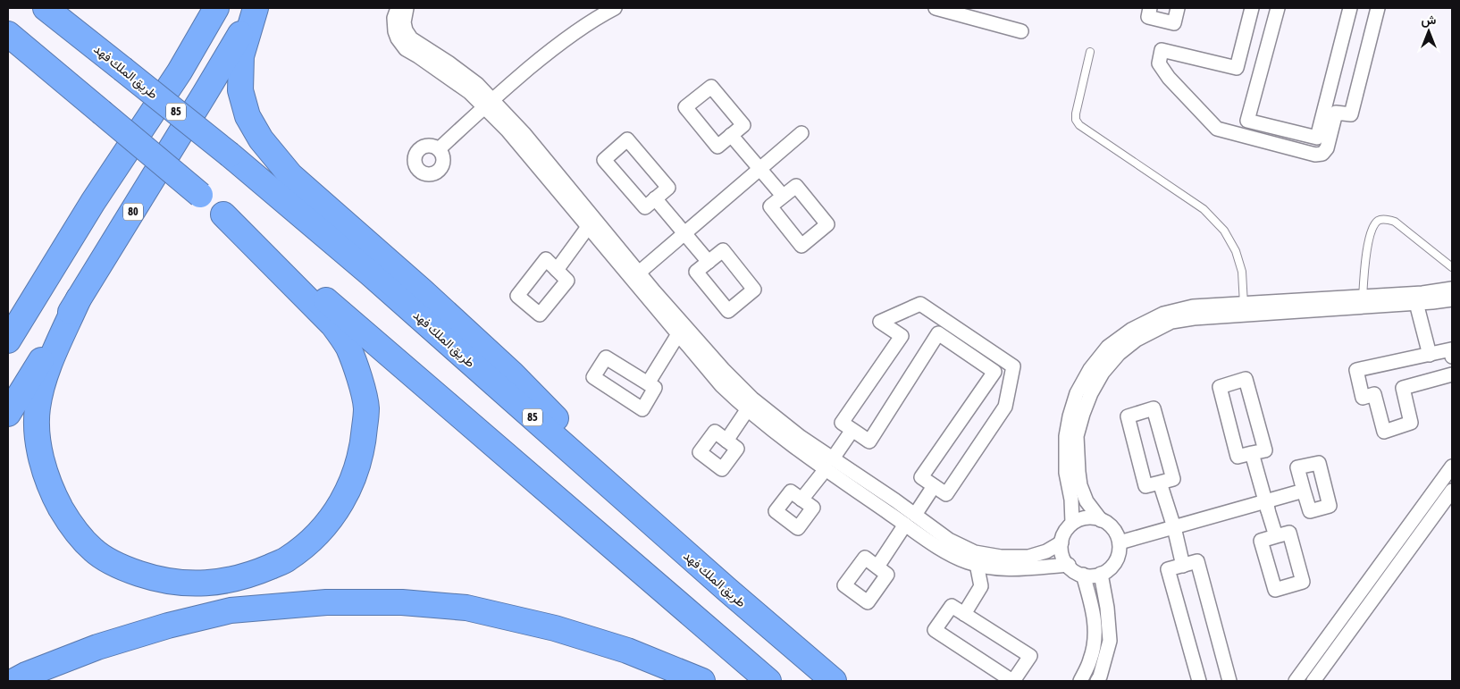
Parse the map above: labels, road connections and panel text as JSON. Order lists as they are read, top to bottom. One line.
{"streets":{"highway":["طريق الملك فهد","85","80"]},"north":"top"}
